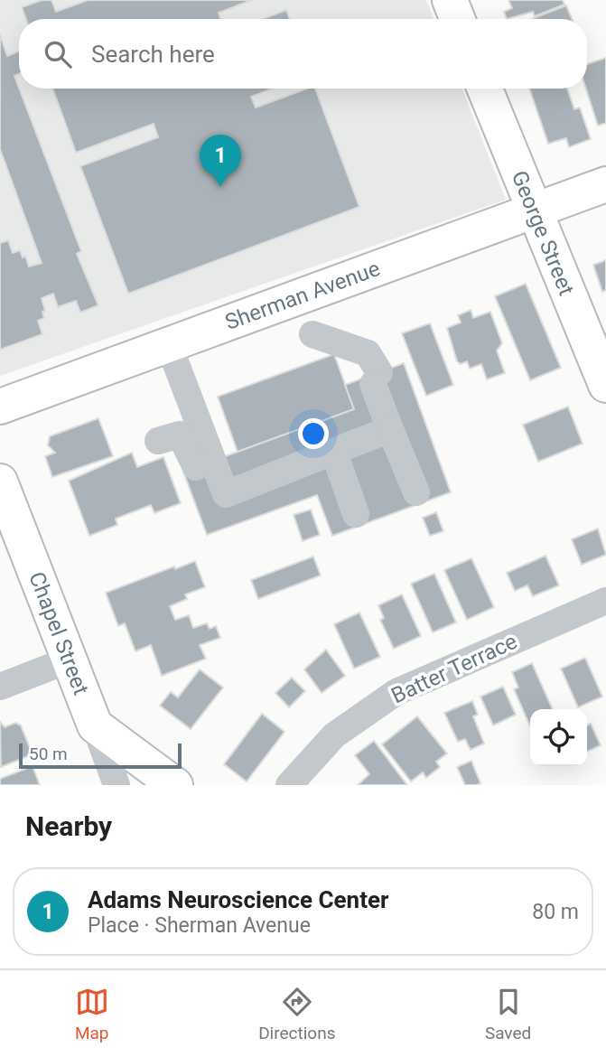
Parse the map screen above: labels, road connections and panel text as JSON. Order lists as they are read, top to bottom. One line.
{"streets":{"main road":["George Street","Sherman Avenue","Chapel Street"],"street":["Batter Terrace"]},"crossings":[["George Street","Sherman Avenue"]],"scale_bar":"50 m","page":{"search":"Search here","pins":"1","scale":"50 m","heading":"Nearby","list":[{"mark":"1","name":"Adams Neuroscience Center","note":"Place · Sherman Avenue","value":"80 m"}],"nav":["Map","Directions","Saved"]}}
